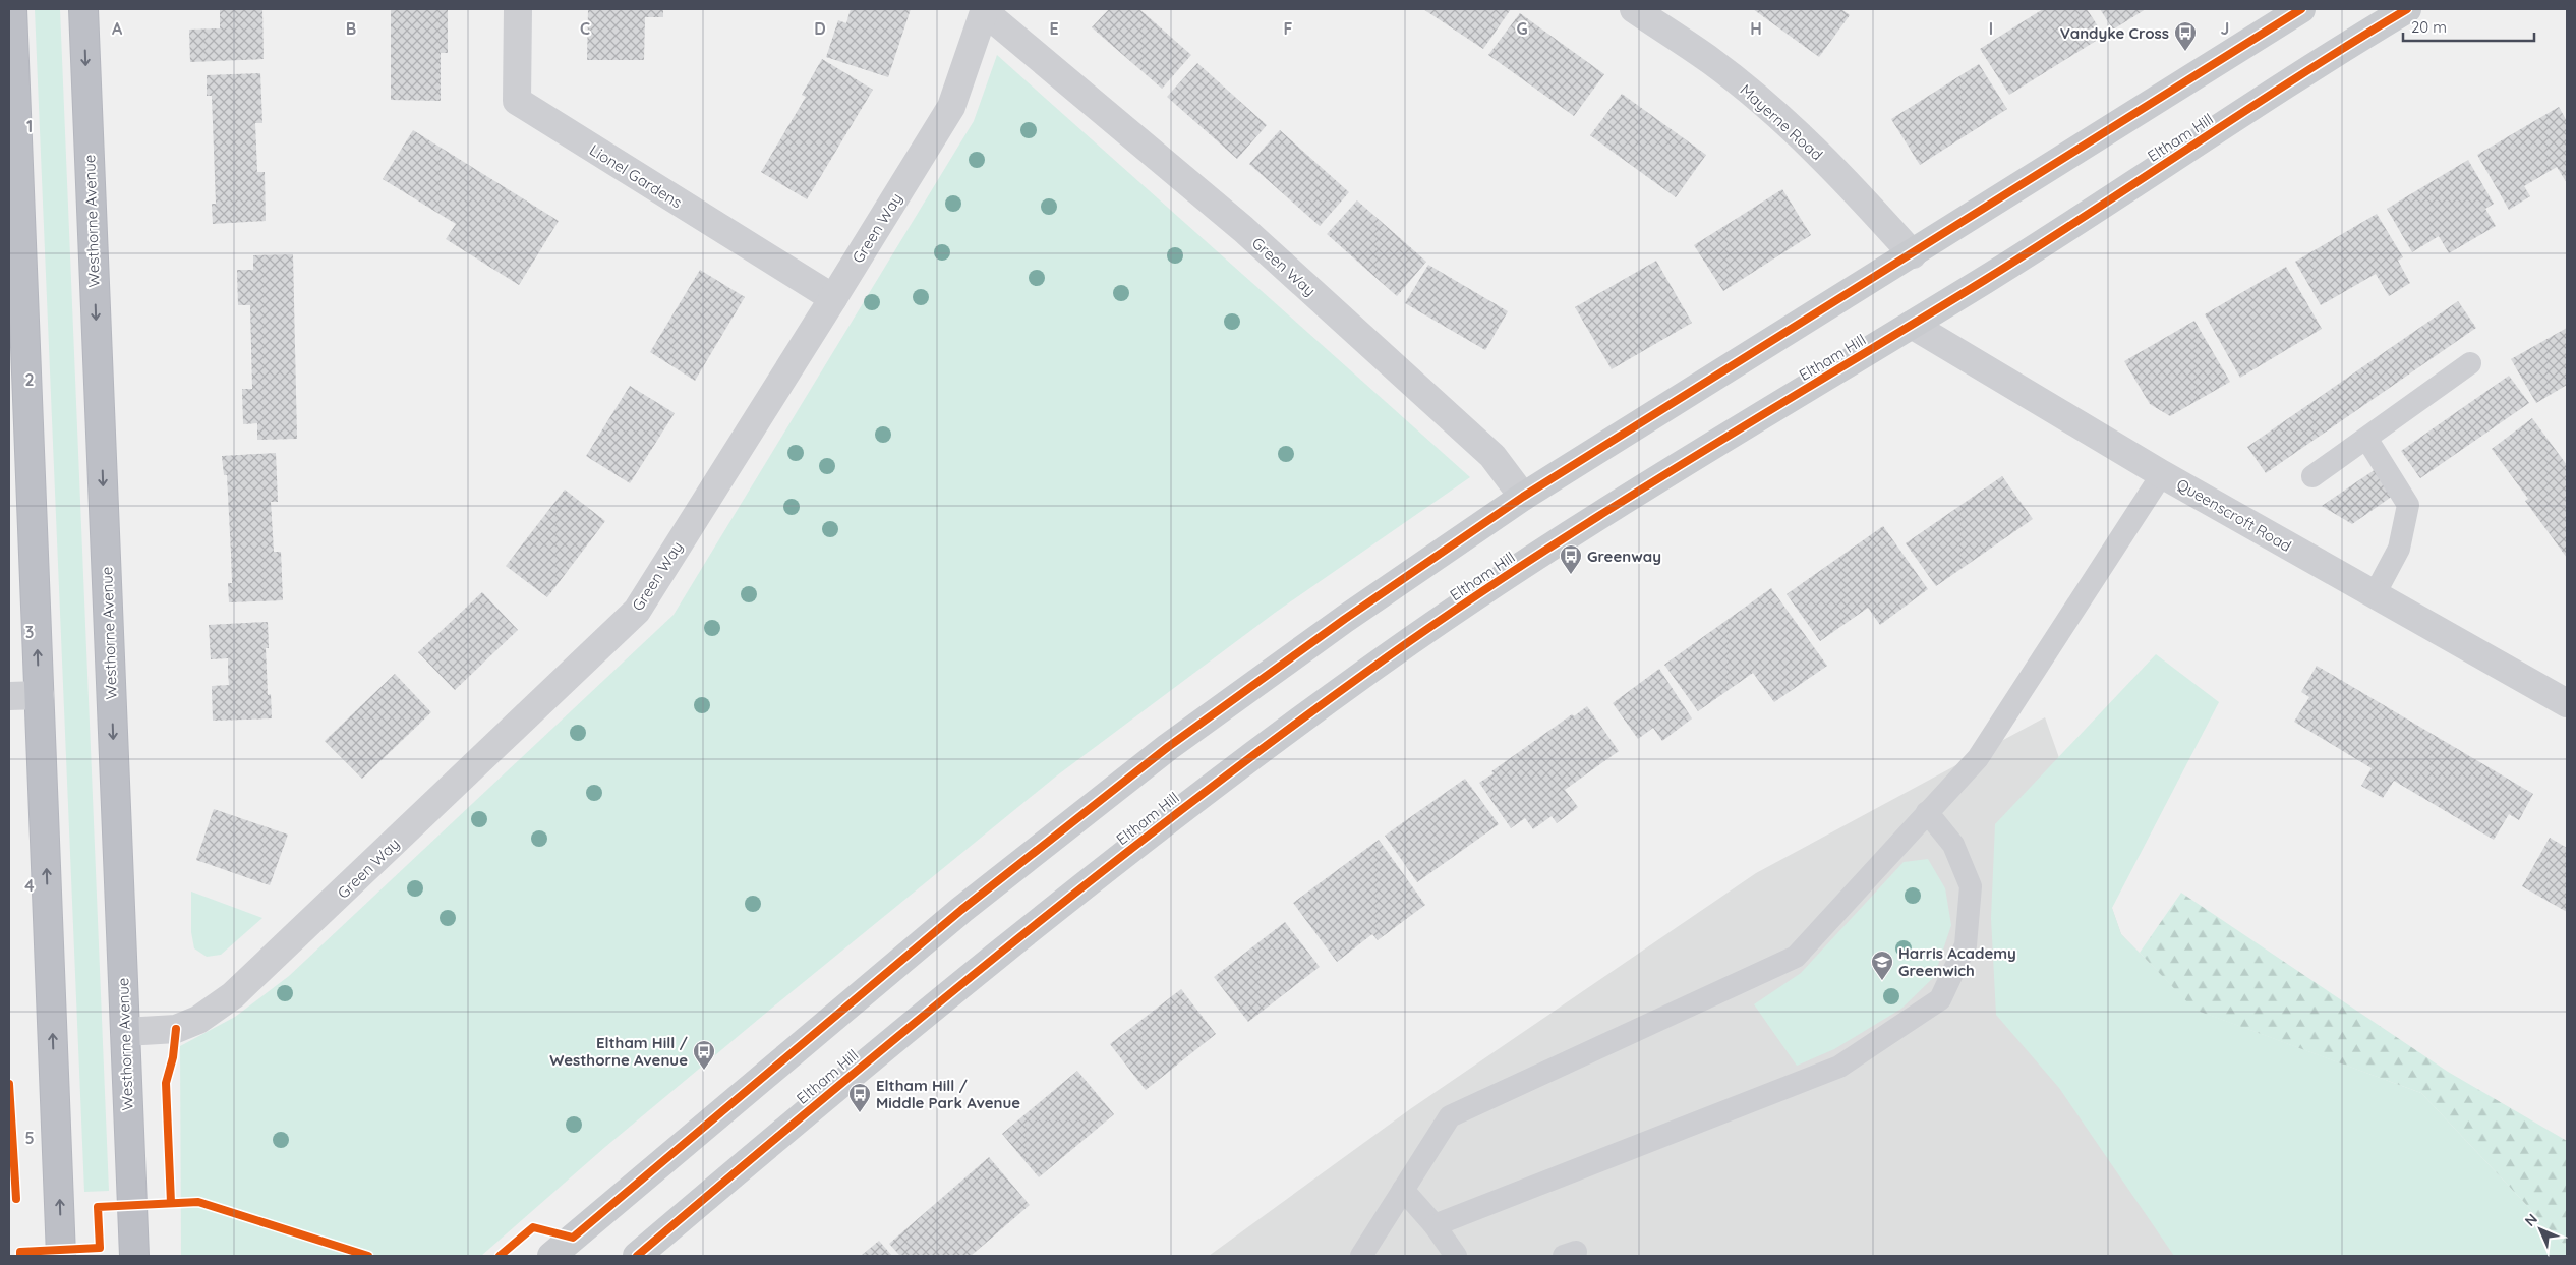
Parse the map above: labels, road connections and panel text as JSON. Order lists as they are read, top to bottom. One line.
{"streets":{"highway":["Westhorne Avenue"],"main road":["Eltham Hill"],"street":["Mayerne Road","Lionel Gardens","Green Way","Queenscroft Road"]},"crossings":[["Eltham Hill","Queenscroft Road"],["Lionel Gardens","Green Way"],["Westhorne Avenue","Green Way"]],"places":{"bus stop":["Vandyke Cross","Greenway","Eltham Hill / Westhorne Avenue","Eltham Hill / Middle Park Avenue"],"school or university":["Harris Academy Greenwich"]},"scale_bar":"20 m","north":"top left","grid":{"columns":["A","B","C","D","E","F","G","H","I","J"],"rows":["1","2","3","4","5"]}}
